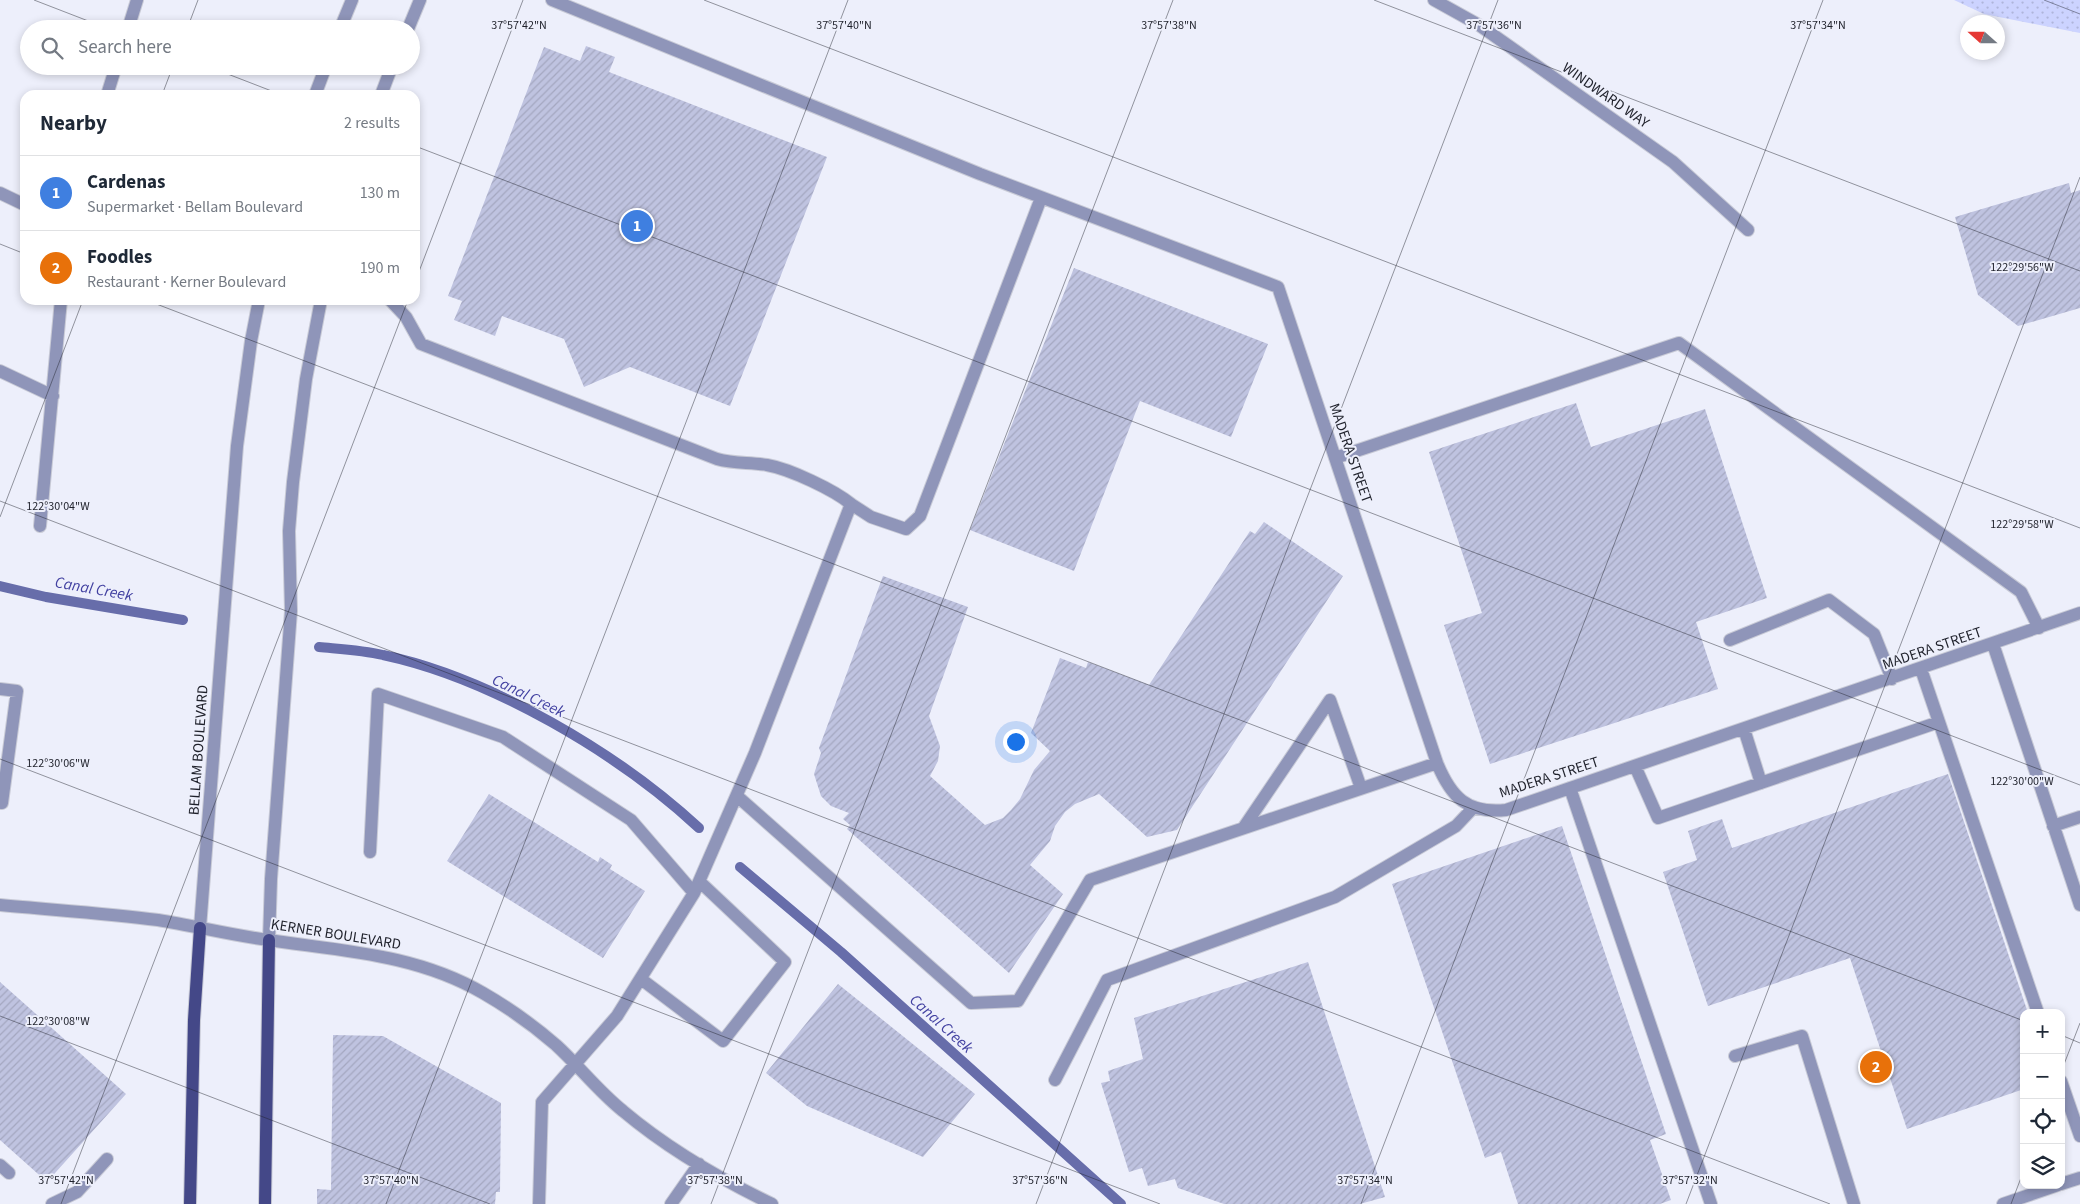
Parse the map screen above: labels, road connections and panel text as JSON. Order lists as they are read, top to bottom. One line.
{"streets":{"main road":["BELLAM BOULEVARD"],"street":["WINDWARD WAY","MADERA STREET","KERNER BOULEVARD"]},"crossings":[["BELLAM BOULEVARD","KERNER BOULEVARD"]],"water":["Canal Creek"],"north":"left","page":{"search":"Search here","heading":["Nearby","2 results"],"list":[{"mark":"1","name":"Cardenas","note":"Supermarket · Bellam Boulevard","value":"130 m"},{"mark":"2","name":"Foodles","note":"Restaurant · Kerner Boulevard","value":"190 m"}],"pins":["1","2"],"map_buttons":["+","−"]},"coordinates":["37°57'42\"N","37°57'40\"N","37°57'38\"N","37°57'36\"N","37°57'34\"N","122°29'56\"W","122°30'04\"W","122°29'58\"W","122°30'06\"W","122°30'00\"W","122°30'08\"W","37°57'32\"N"]}
